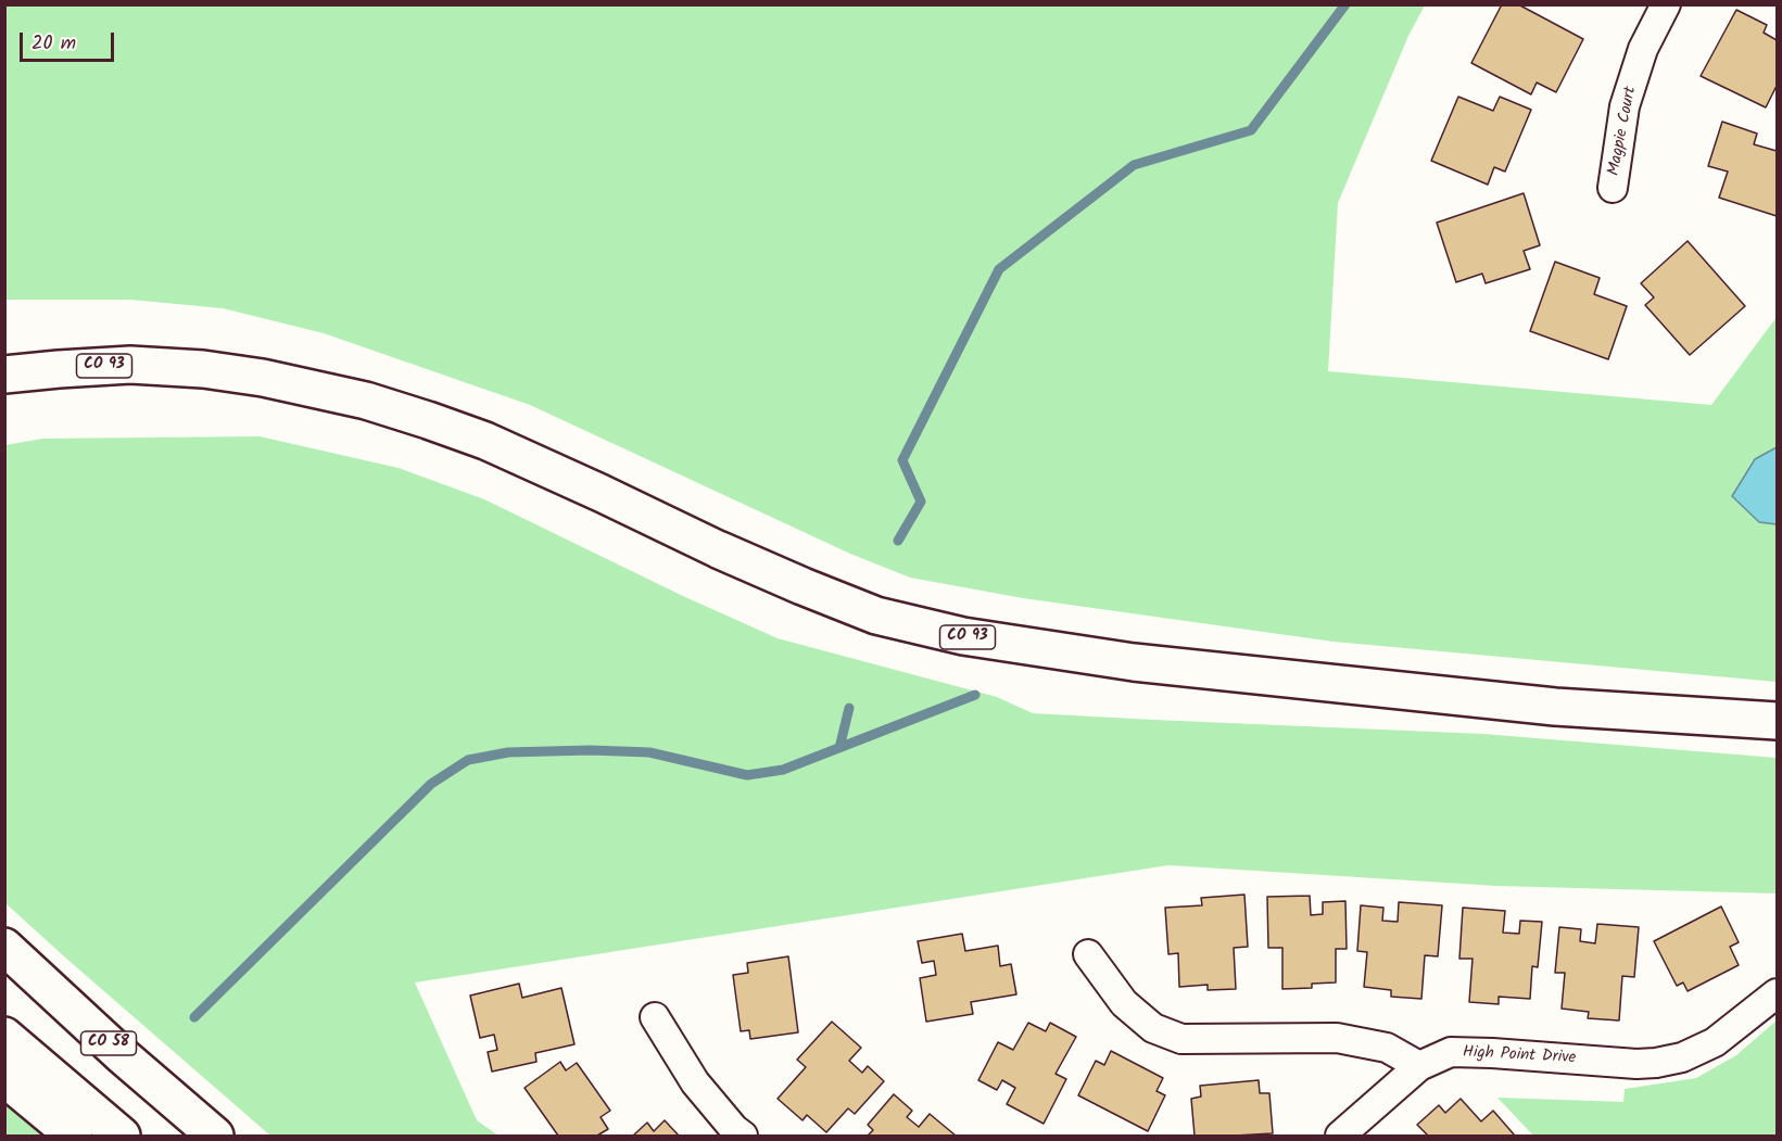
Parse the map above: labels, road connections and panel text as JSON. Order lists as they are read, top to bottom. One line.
{"streets":{"highway":["CO 93","CO 58"],"street":["Magpie Court","High Point Drive"]},"scale_bar":"20 m"}
